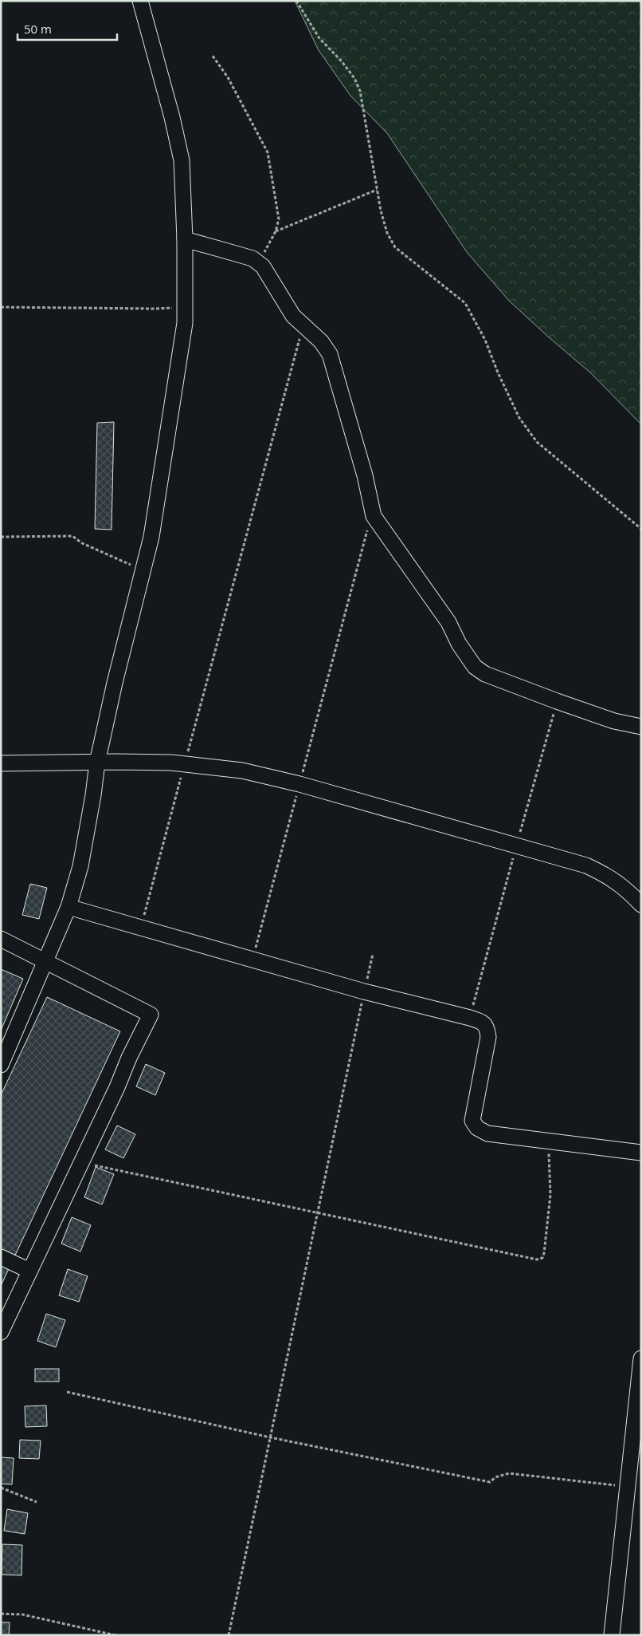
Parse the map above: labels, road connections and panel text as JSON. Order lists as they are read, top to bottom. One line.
{"scale_bar":"50 m"}
